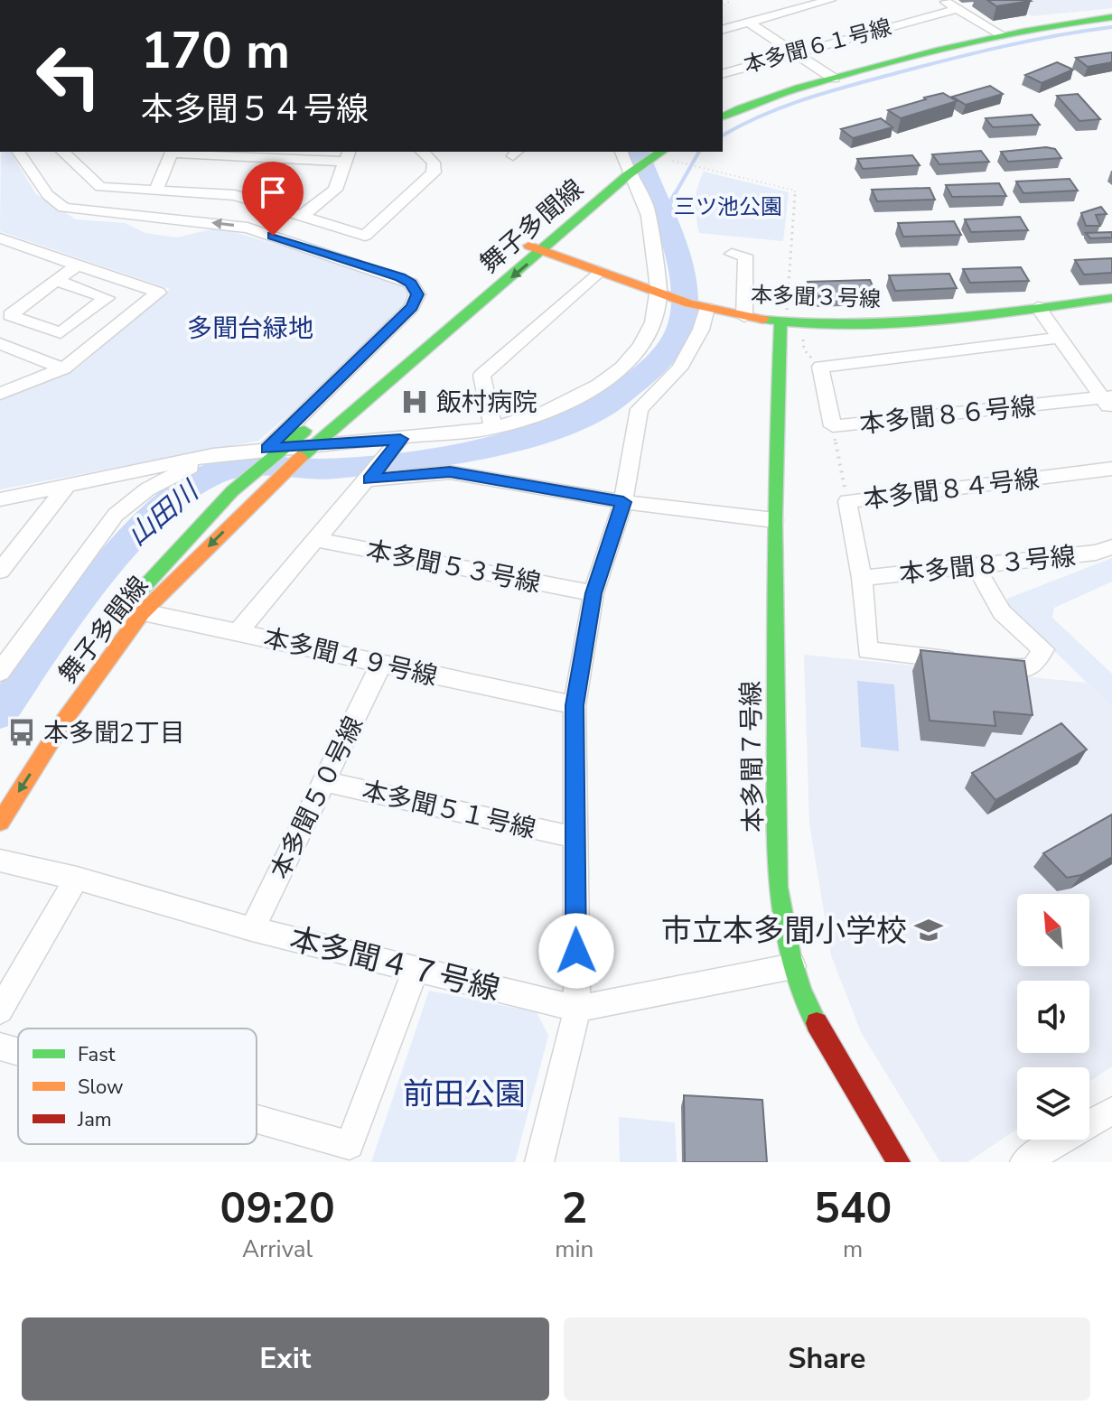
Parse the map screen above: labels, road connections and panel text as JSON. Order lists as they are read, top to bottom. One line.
{"streets":{"street":["本多聞６１号線","舞子多聞線","本多聞３号線","本多聞８６号線","本多聞８４号線","本多聞８３号線","本多聞５３号線","本多聞４９号線","本多聞７号線","本多聞５０号線","本多聞５１号線","本多聞４７号線"]},"crossings":[["舞子多聞線","本多聞３号線"],["舞子多聞線","本多聞４９号線"],["本多聞３号線","本多聞７号線"],["本多聞８４号線","本多聞８３号線"],["本多聞４９号線","本多聞５０号線"],["本多聞７号線","本多聞４７号線"],["本多聞５０号線","本多聞５１号線"],["本多聞５０号線","本多聞４７号線"]],"water":["山田川"],"parks":["三ツ池公園","多聞台緑地","前田公園"],"places":{"hospital":["飯村病院"],"bus stop":["本多聞2丁目"],"school or university":["市立本多聞小学校"]},"legend":["Fast","Slow","Jam"],"north":"top left","page":{"turn":["170 m","本多聞５４号線"],"eta":["09:20","Arrival","2","min","540","m"],"buttons":["Exit","Share"]}}
